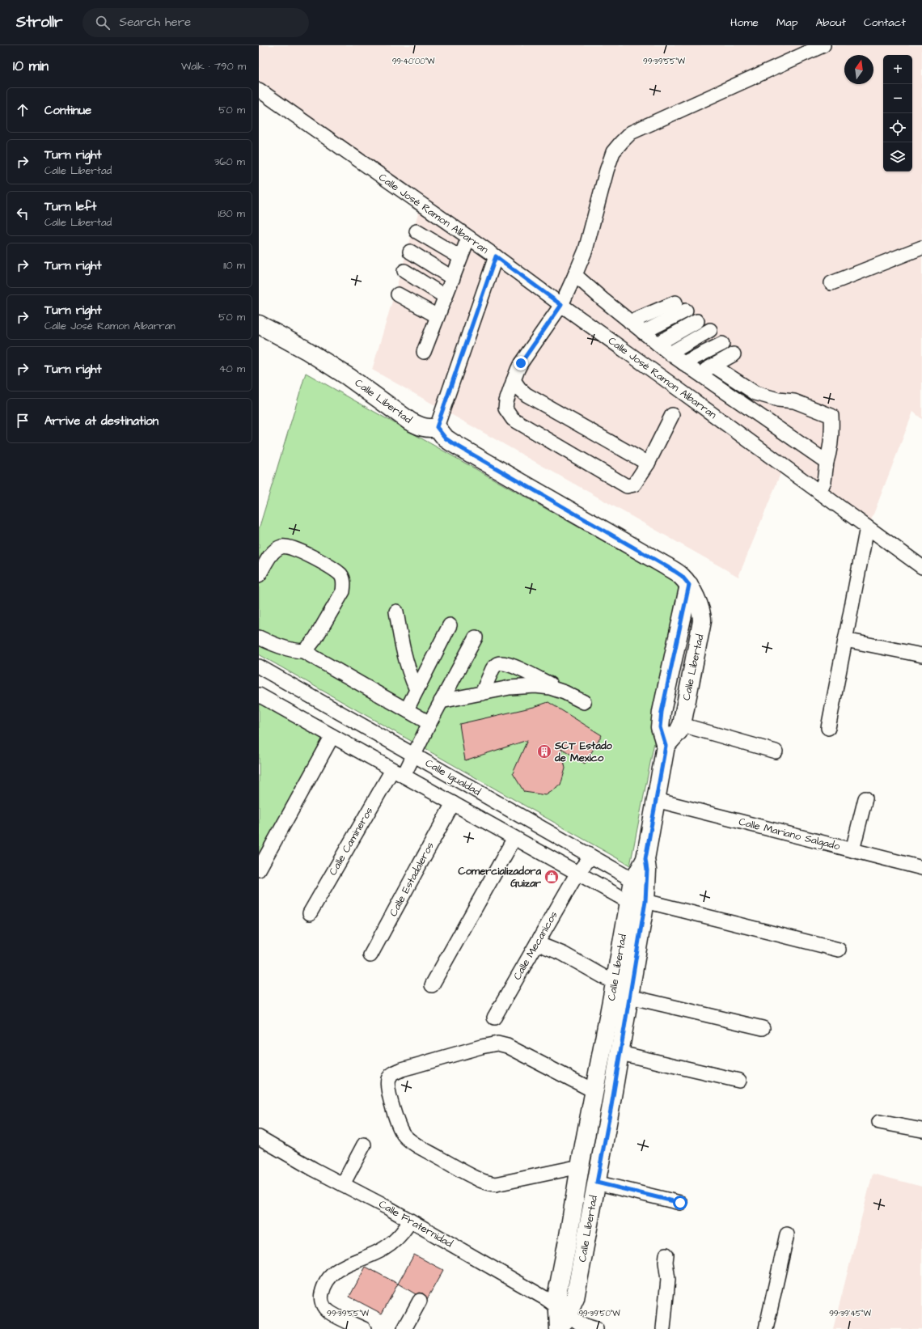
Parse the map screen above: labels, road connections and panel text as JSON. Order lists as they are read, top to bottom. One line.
{"streets":{"main road":["Calle Libertad"],"street":["Calle José Ramon Albarran","Calle Igualdad","Calle Mariano Salgado","Calle Camineros","Calle Estadaleros","Calle Mecanicos","Calle Fraternidad"]},"crossings":[["Calle Libertad","Calle Igualdad"],["Calle Libertad","Calle Mariano Salgado"],["Calle Libertad","Calle Fraternidad"],["Calle Igualdad","Calle Camineros"],["Calle Igualdad","Calle Mecanicos"]],"places":{"building":["SCT Estado de Mexico"],"shop":["Comercializadora Guizar"]},"north":"top","page":{"header":"Strollr","search":"Search here","nav":["Home","Map","About","Contact"],"heading":["10 min","Walk · 790 m"],"map_buttons":["+","−"],"list":[["Continue","50 m"],["Turn right","Calle Libertad","360 m"],["Turn left","Calle Libertad","180 m"],["Turn right","110 m"],["Turn right","Calle José Ramon Albarran","50 m"],["Turn right","40 m"],"Arrive at destination"]},"coordinates":["99°40'00\"W","99°39'55\"W","99°39'50\"W","99°39'45\"W"]}
